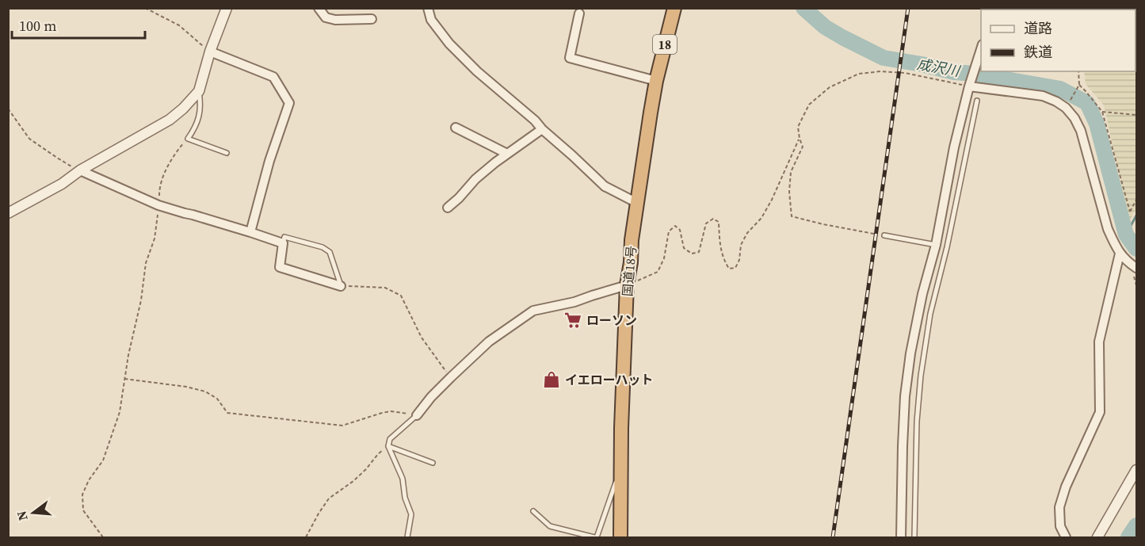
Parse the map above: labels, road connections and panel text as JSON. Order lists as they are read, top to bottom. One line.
{"streets":{"highway":["18","国道18号"]},"water":["成沢川"],"places":{"supermarket":["ローソン"],"shop":["イエローハット"]},"legend":["道路","鉄道"],"scale_bar":"100 m","north":"left"}
